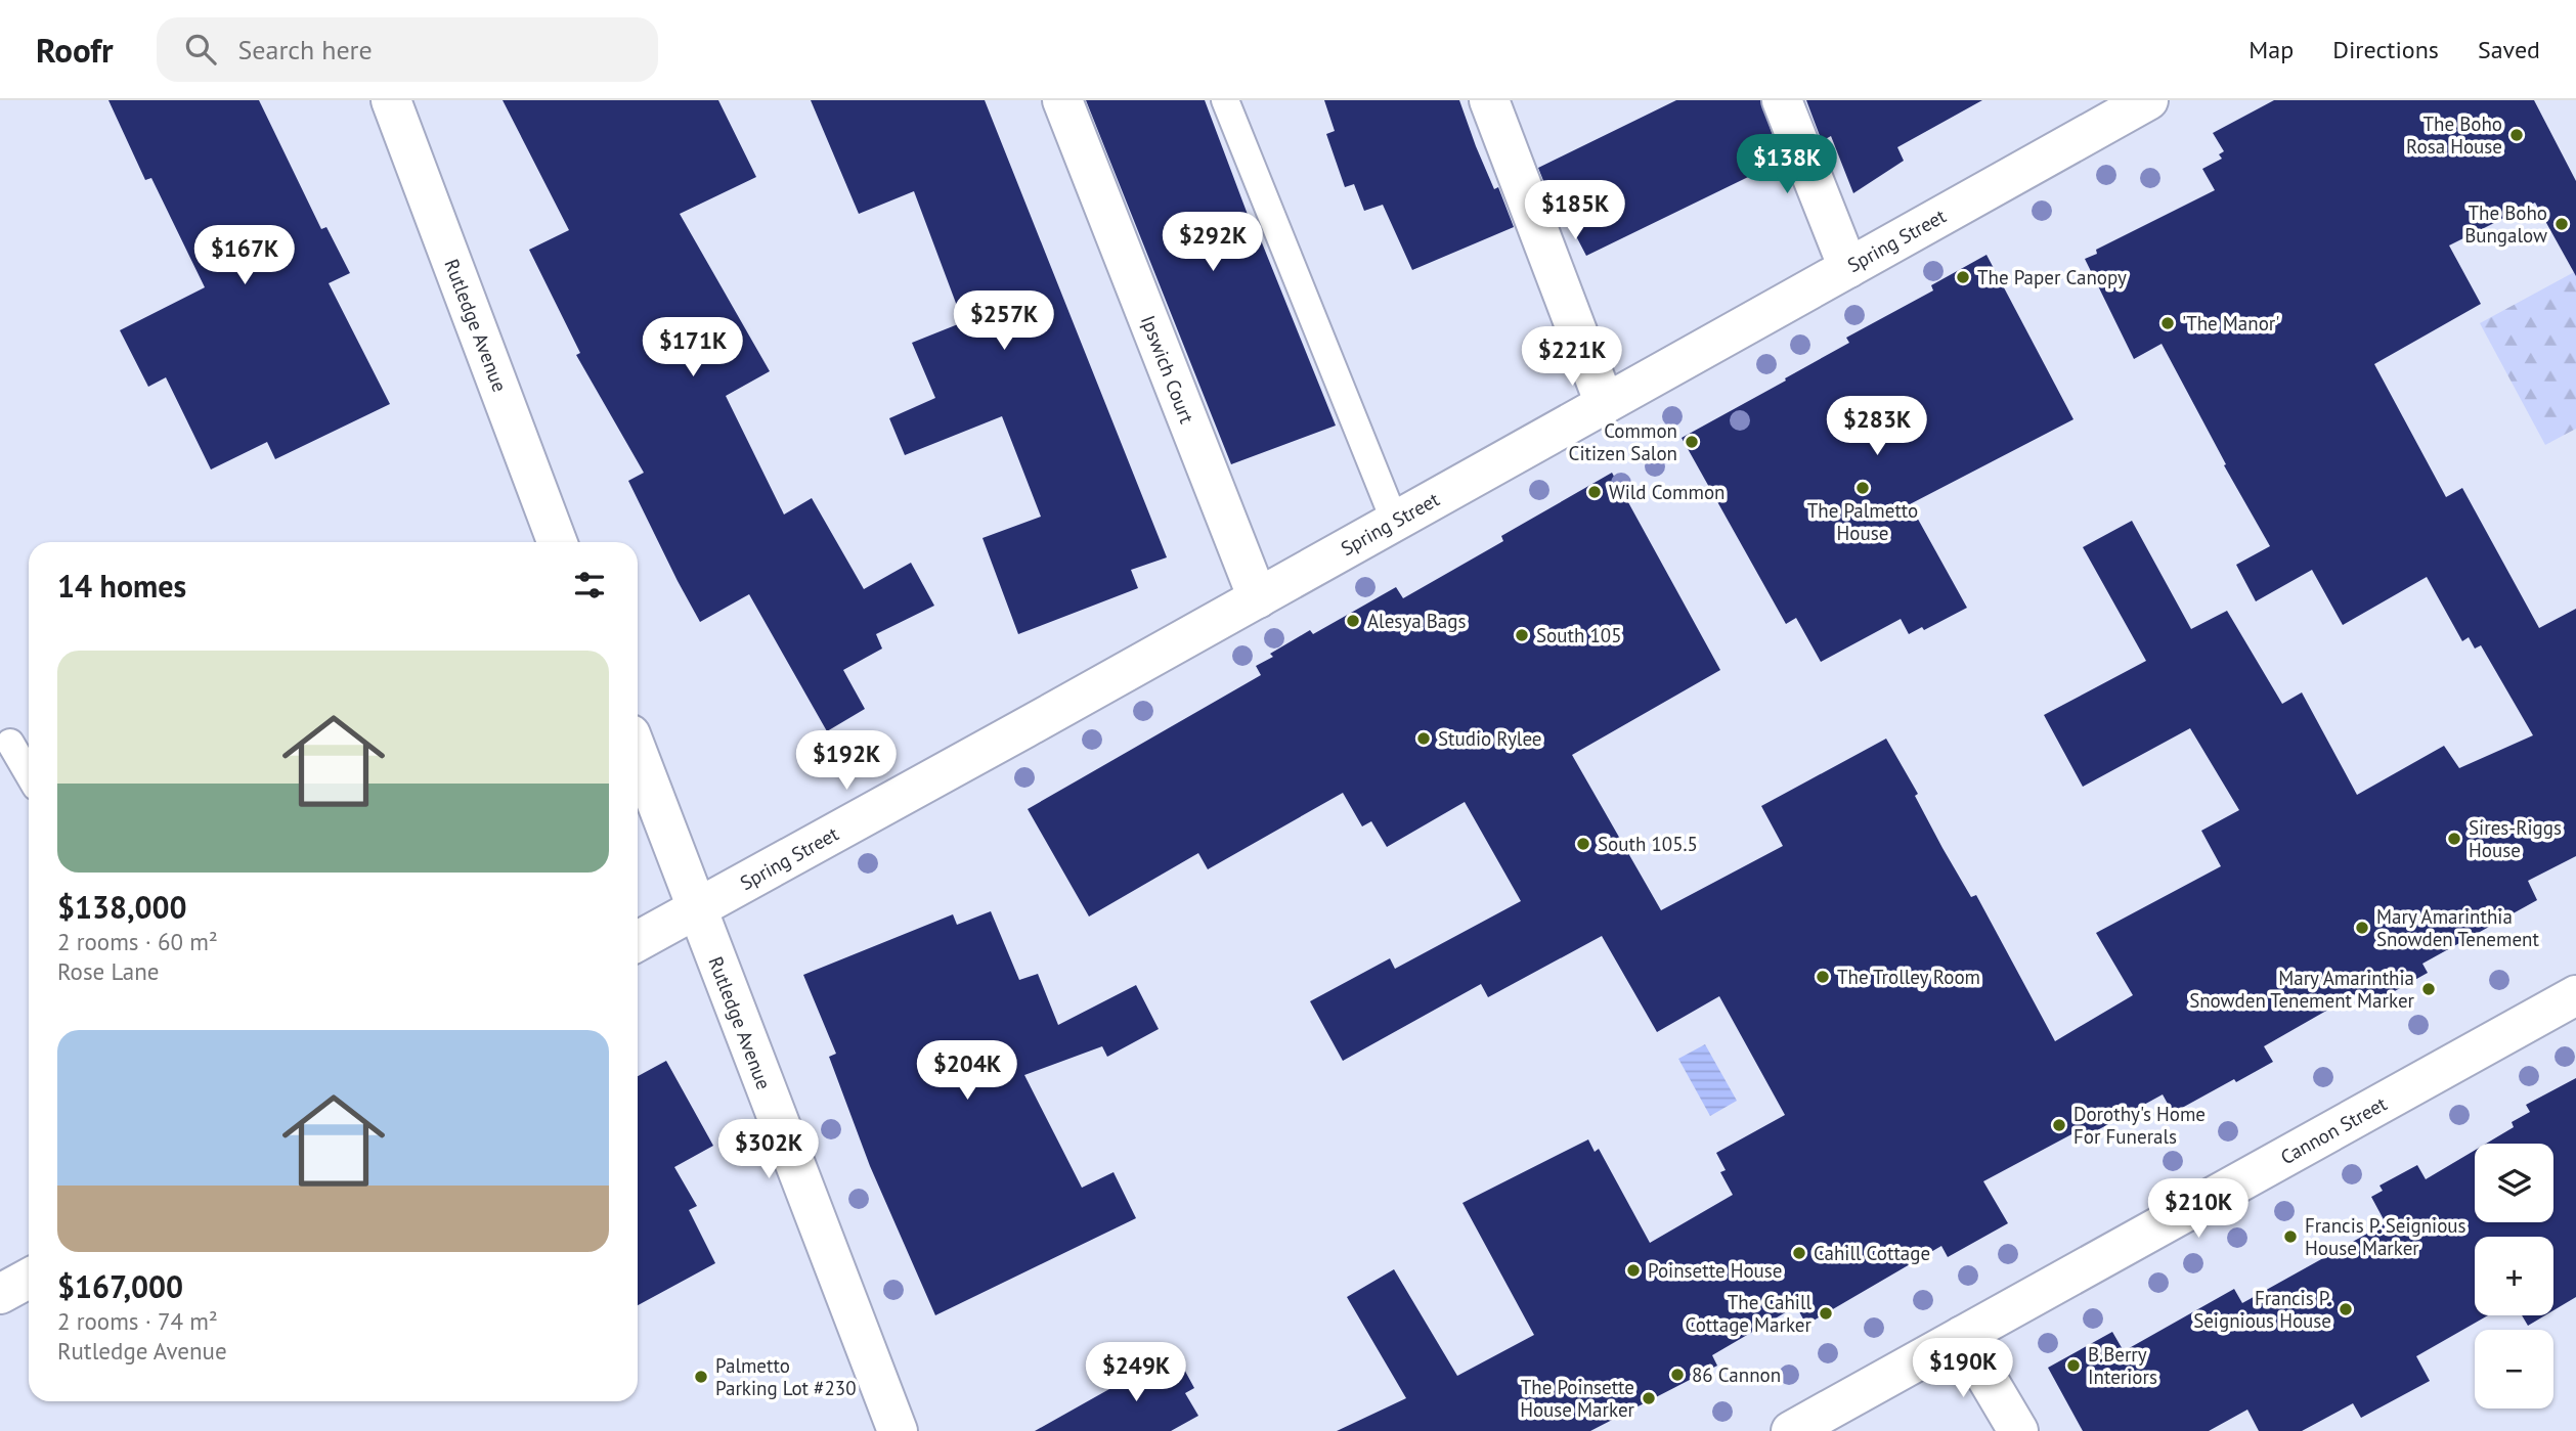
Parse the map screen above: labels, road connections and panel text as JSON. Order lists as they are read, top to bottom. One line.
{"streets":{"main road":["Spring Street","Rutledge Avenue","Ipswich Court","Cannon Street"]},"crossings":[["Spring Street","Rutledge Avenue"],["Spring Street","Ipswich Court"]],"places":["The Boho Rosa House","The Boho Bungalow","The Paper Canopy","'The Manor'","Common Citizen Salon","The Palmetto House","Wild Common","Alesya Bags","South 105","Studio Rylee","Sires-Riggs House","South 105.5","Mary Amarinthia Snowden Tenement","The Trolley Room","Mary Amarinthia Snowden Tenement Marker","Dorothy's Home For Funerals","Francis P. Seignious House Marker","Cahill Cottage","Poinsette House","Francis P. Seignious House","The Cahill Cottage Marker","B.Berry Interiors","86 Cannon","Palmetto Parking Lot #230","The Poinsette House Marker"],"page":{"header":"Roofr","search":"Search here","nav":["Map","Directions","Saved"],"price":["$138K","$185K","$292K","$167K","$257K","$171K","$221K","$283K","$192K","$204K","$302K","$210K","$190K","$249K"],"heading":"14 homes","list":[{"name":"$138,000","note":"2 rooms · 60 m² · Rose Lane"},{"name":"$167,000","note":"2 rooms · 74 m² · Rutledge Avenue"}],"map_buttons":["+","−"]}}
